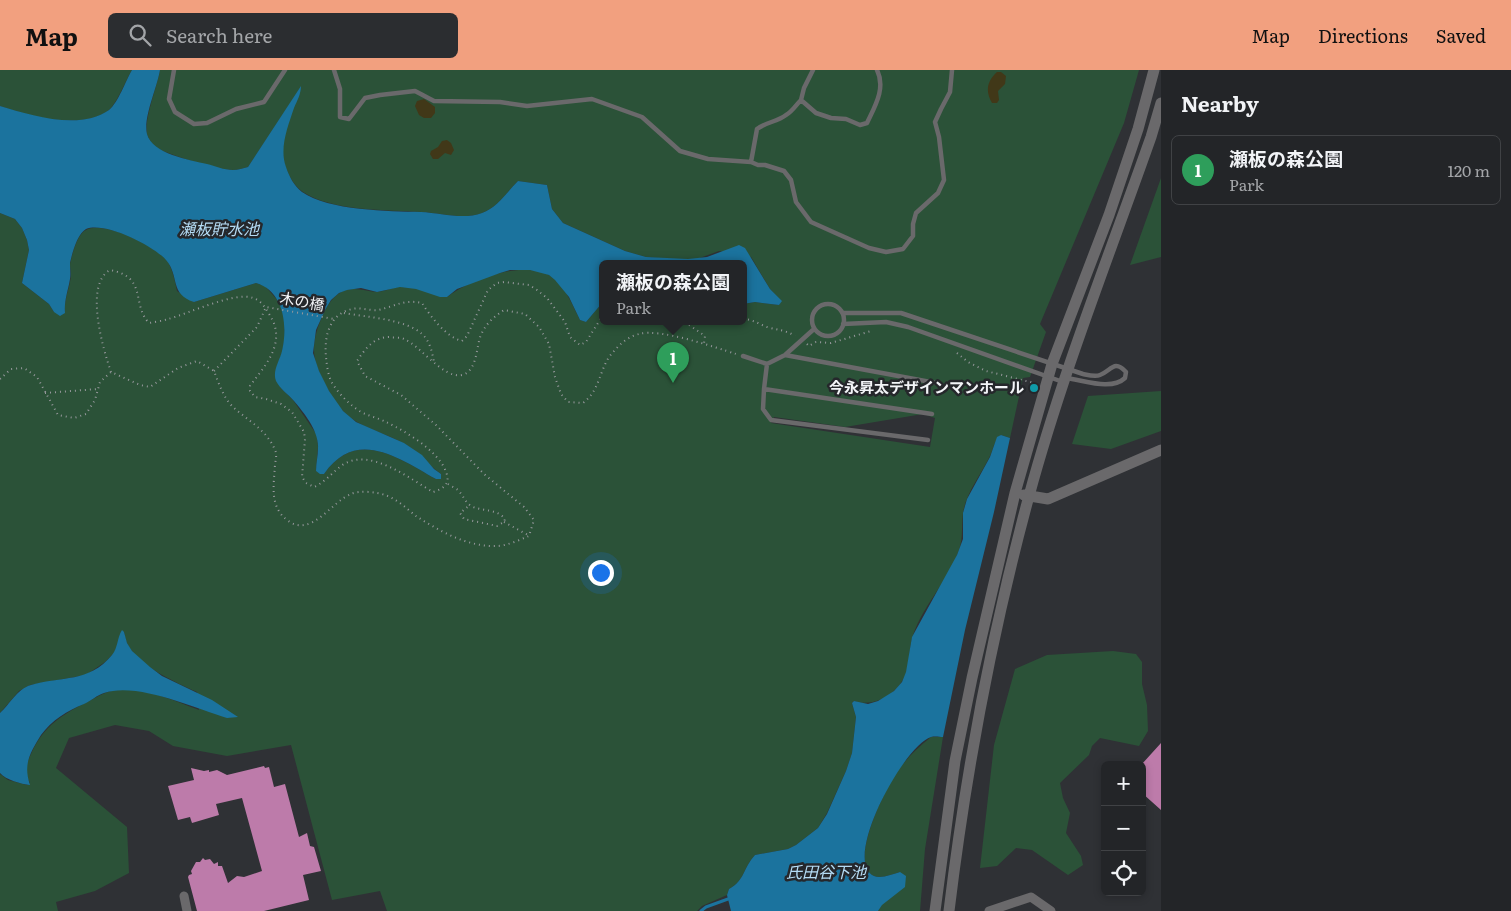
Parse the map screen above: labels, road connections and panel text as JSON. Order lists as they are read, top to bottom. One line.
{"streets":{"path":["木の橋"]},"water":["瀬板貯水池","氏田谷下池"],"places":["今永昇太デザインマンホール"],"page":{"header":"Map","search":"Search here","nav":["Map","Directions","Saved"],"heading":"Nearby","list":[{"mark":"1","name":"瀬板の森公園","note":"Park","value":"120 m"}],"popup":["瀬板の森公園","Park"],"pins":"1","map_buttons":["+","−"]}}
